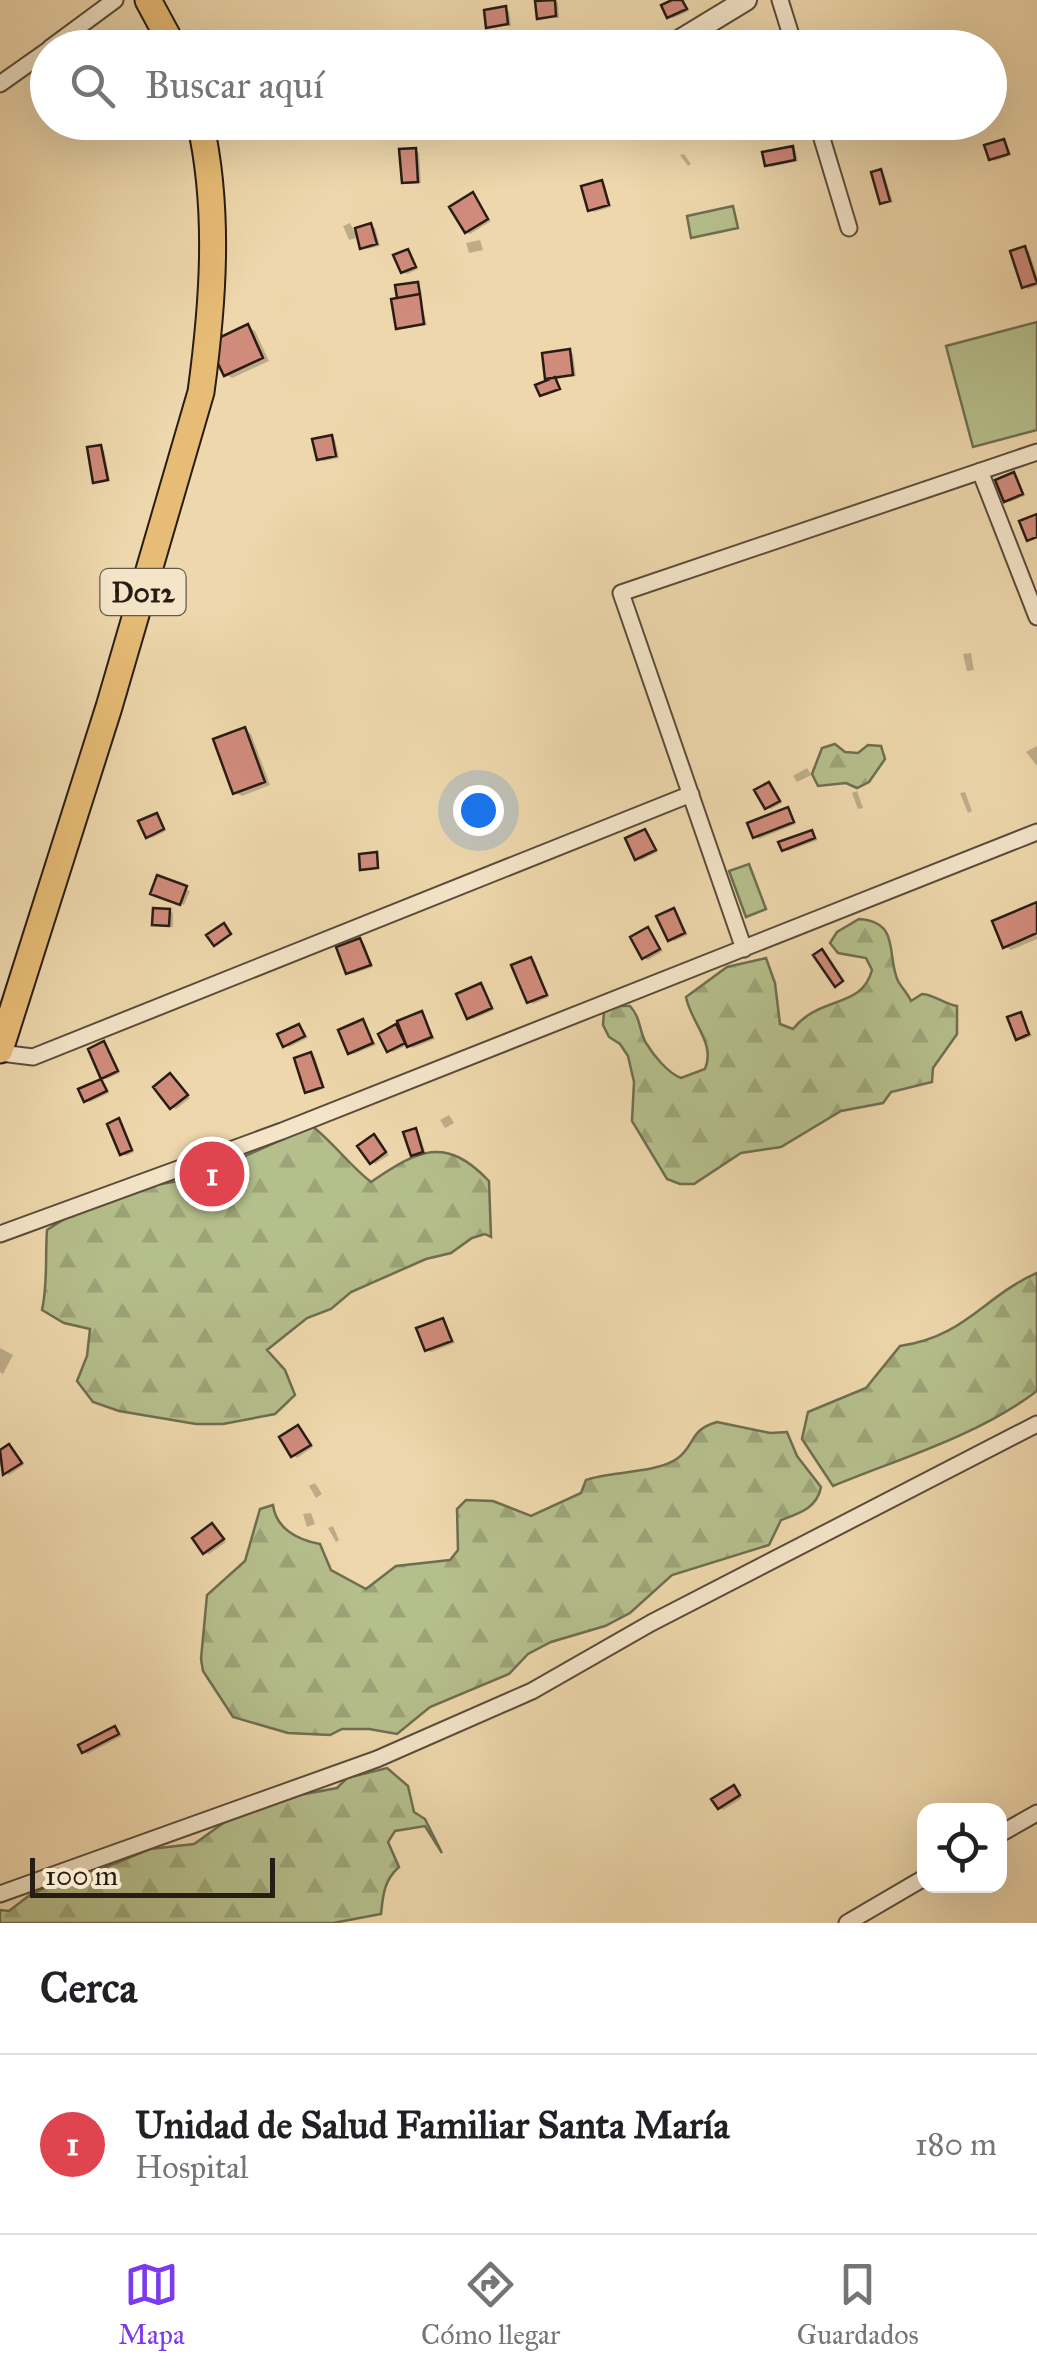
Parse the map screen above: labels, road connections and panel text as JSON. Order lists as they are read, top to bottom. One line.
{"streets":{"main road":["D012"]},"scale_bar":"100 m","page":{"search":"Buscar aquí","pins":"1","scale":"100 m","heading":"Cerca","list":[{"mark":"1","name":"Unidad de Salud Familiar Santa María","note":"Hospital","value":"180 m"}],"nav":["Mapa","Cómo llegar","Guardados"]}}
